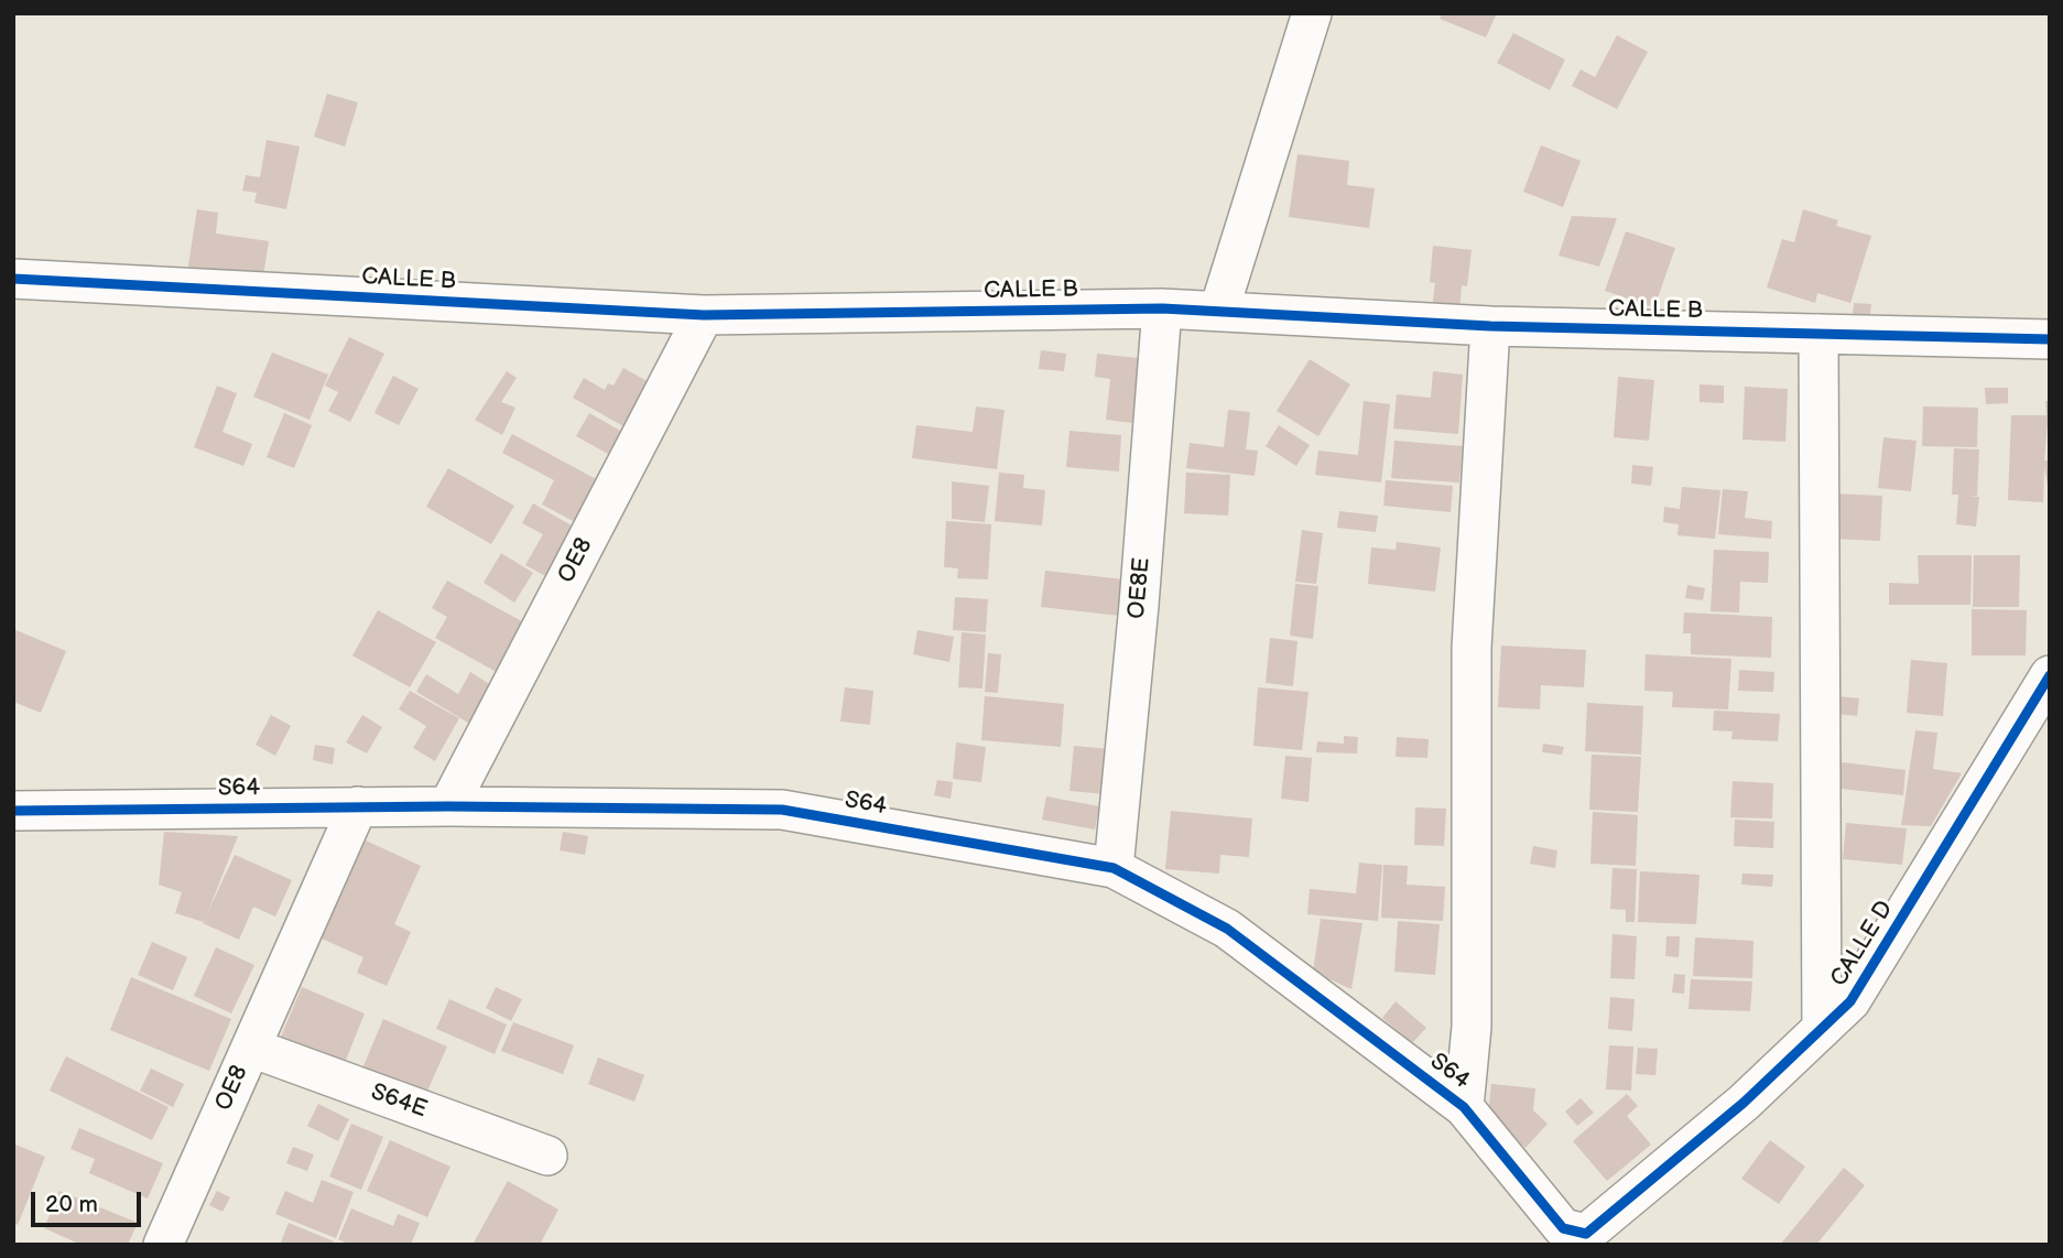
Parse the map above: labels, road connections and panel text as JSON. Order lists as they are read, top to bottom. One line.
{"streets":{"street":["CALLE B","OE8","OE8E","S64","CALLE D","S64E"]},"crossings":[["CALLE B","OE8"],["CALLE B","OE8E"],["OE8","S64"],["OE8","S64E"],["OE8E","S64"],["S64","CALLE D"]],"scale_bar":"20 m"}
